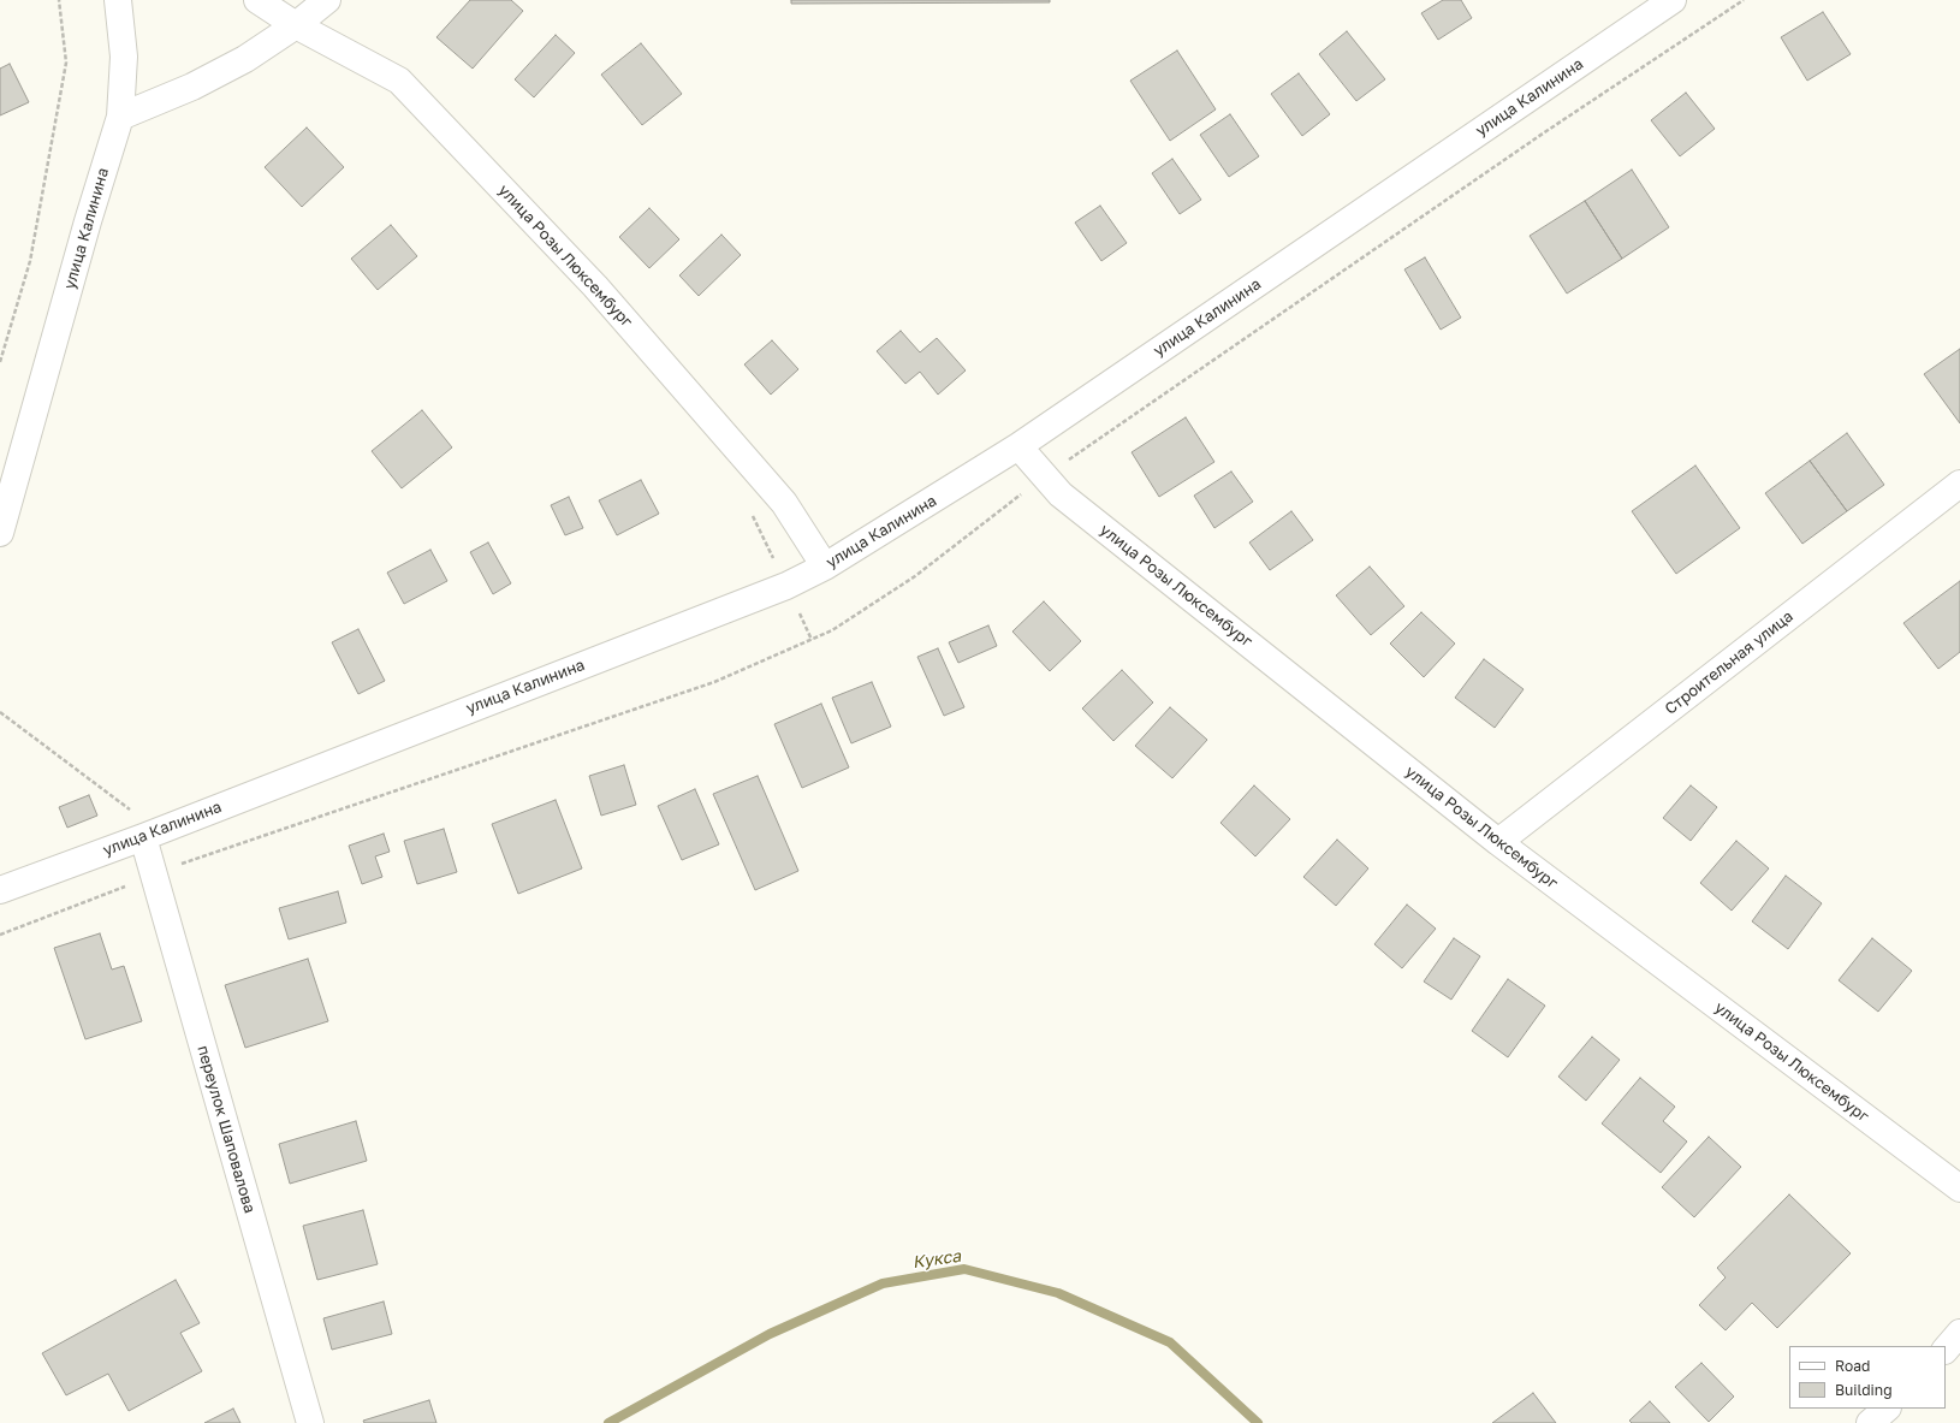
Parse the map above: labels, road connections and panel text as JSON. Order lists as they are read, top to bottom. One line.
{"streets":{"street":["улица Калинина","улица Розы Люксембург","Строительная улица","переулок Шаповалова"]},"crossings":[["улица Калинина","улица Розы Люксембург"],["улица Калинина","переулок Шаповалова"],["улица Розы Люксембург","Строительная улица"]],"water":["Кукса"],"legend":["Road","Building"]}
